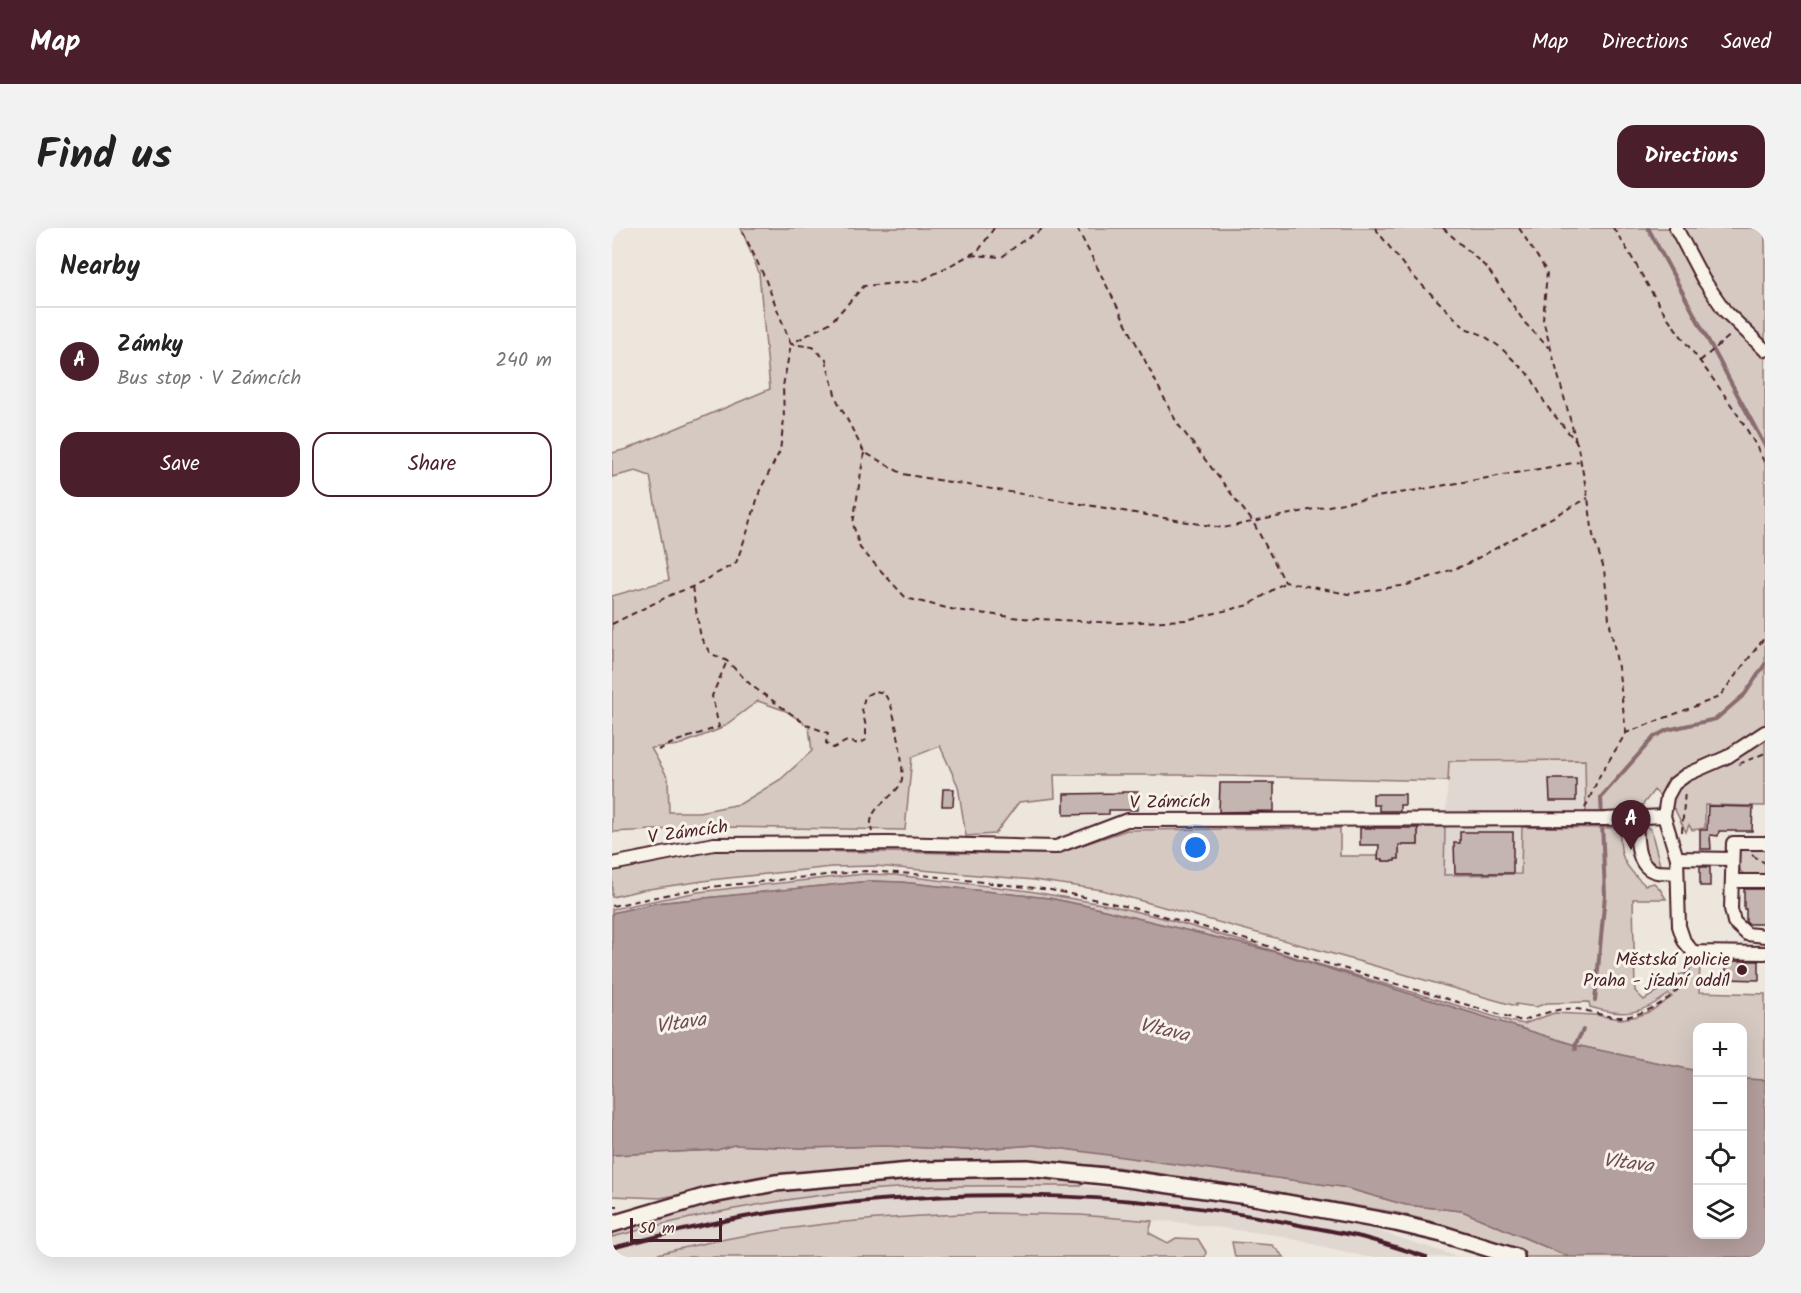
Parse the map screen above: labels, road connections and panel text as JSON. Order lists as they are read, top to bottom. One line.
{"streets":{"street":["V Zámcích"]},"water":["Vltava"],"places":["Městská policie Praha - jízdní oddíl"],"scale_bar":"50 m","page":{"header":"Map","nav":["Map","Directions","Saved"],"title":"Find us","buttons":["Directions",["Save","Share"]],"heading":"Nearby","list":[{"mark":"A","name":"Zámky","note":"Bus stop · V Zámcích","value":"240 m"}],"pins":"A","map_buttons":["+","−"],"scale":"50 m"}}
